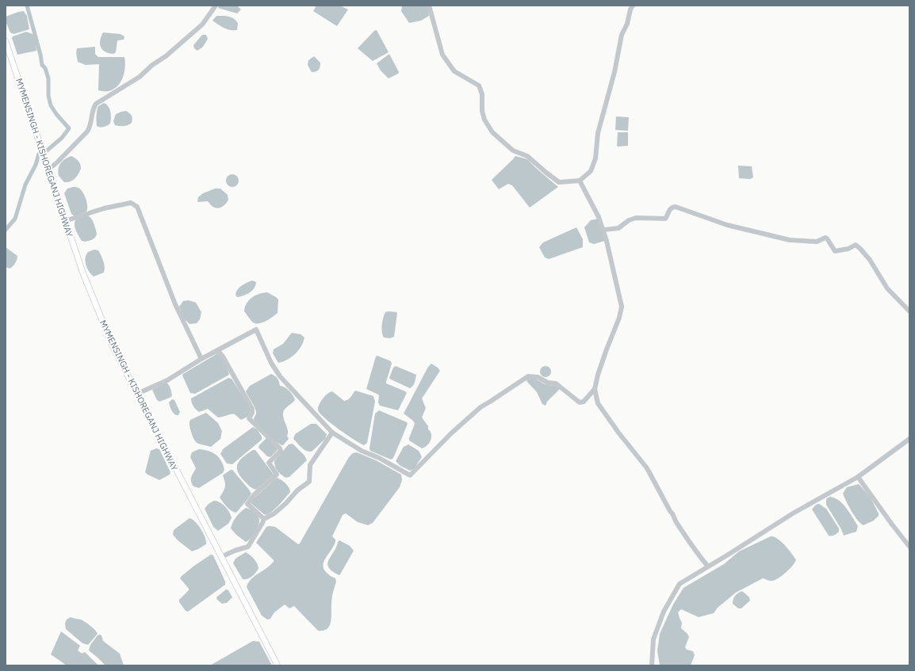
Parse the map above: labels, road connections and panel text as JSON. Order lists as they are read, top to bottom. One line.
{"streets":{"main road":["MYMENSINGH - KISHOREGANJ HIGHWAY"]}}
